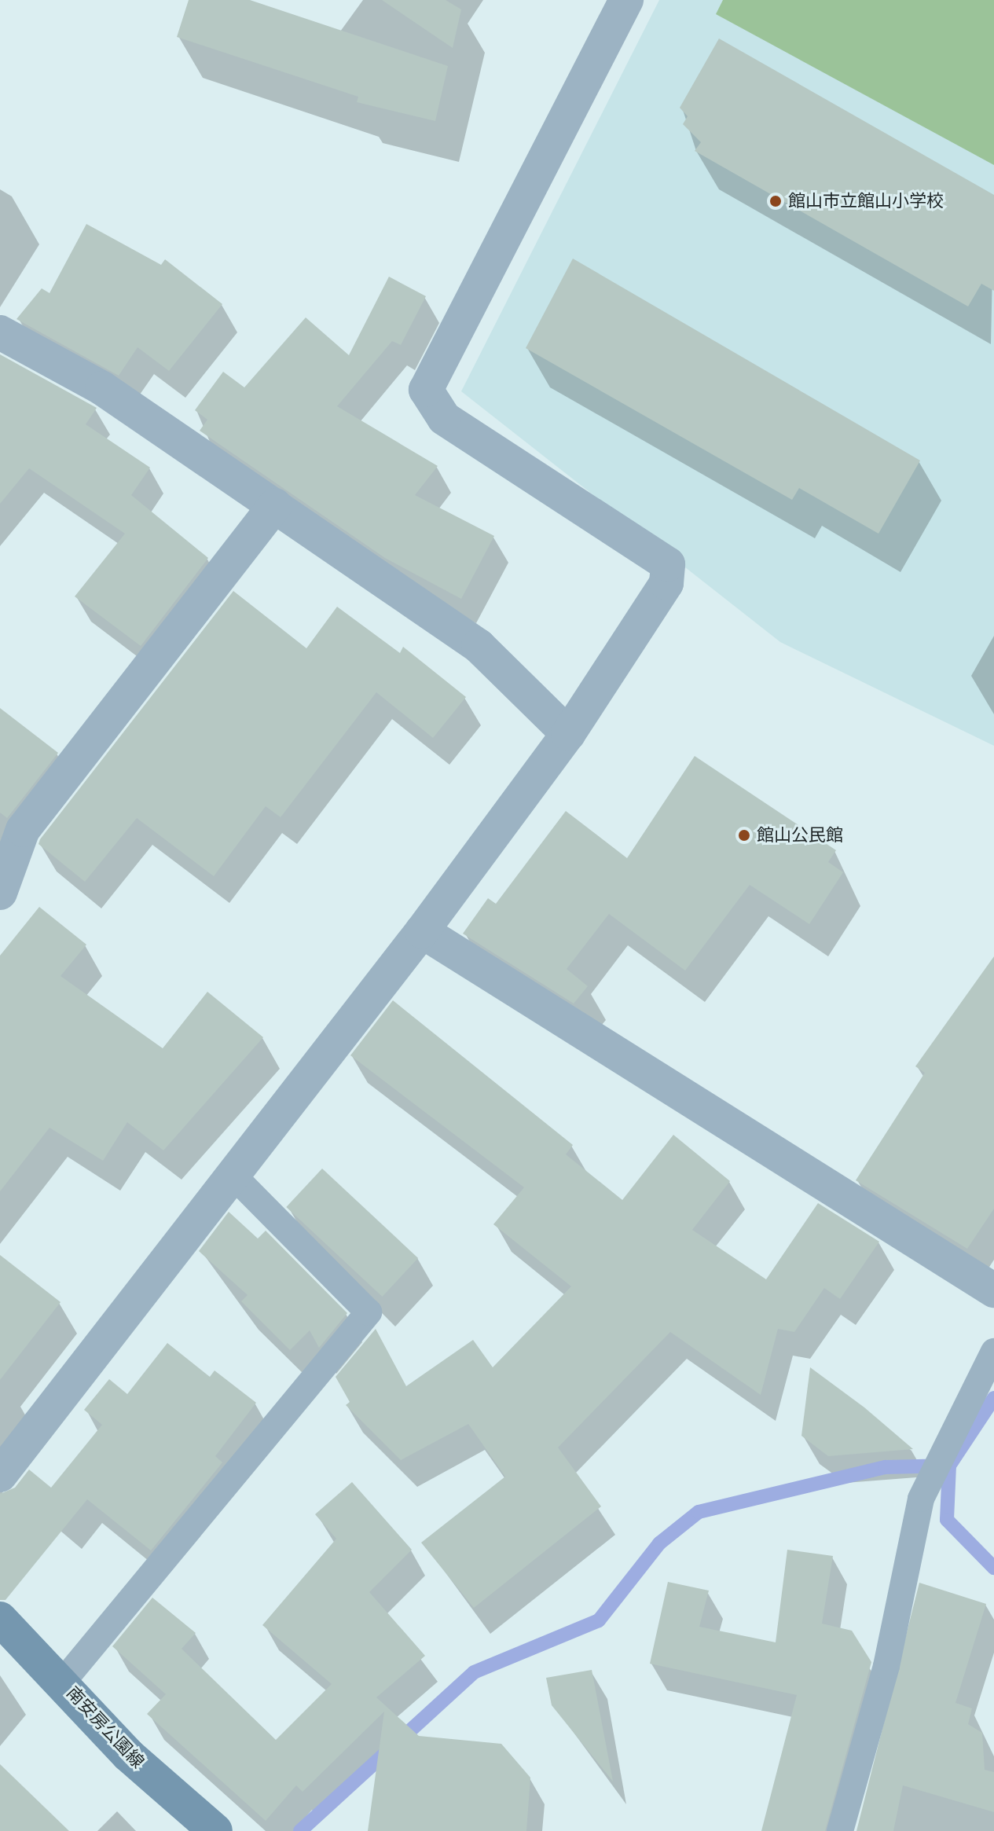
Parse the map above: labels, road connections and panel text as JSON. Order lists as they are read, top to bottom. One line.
{"streets":{"main road":["南安房公園線"]},"places":["館山市立館山小学校","館山公民館"]}
